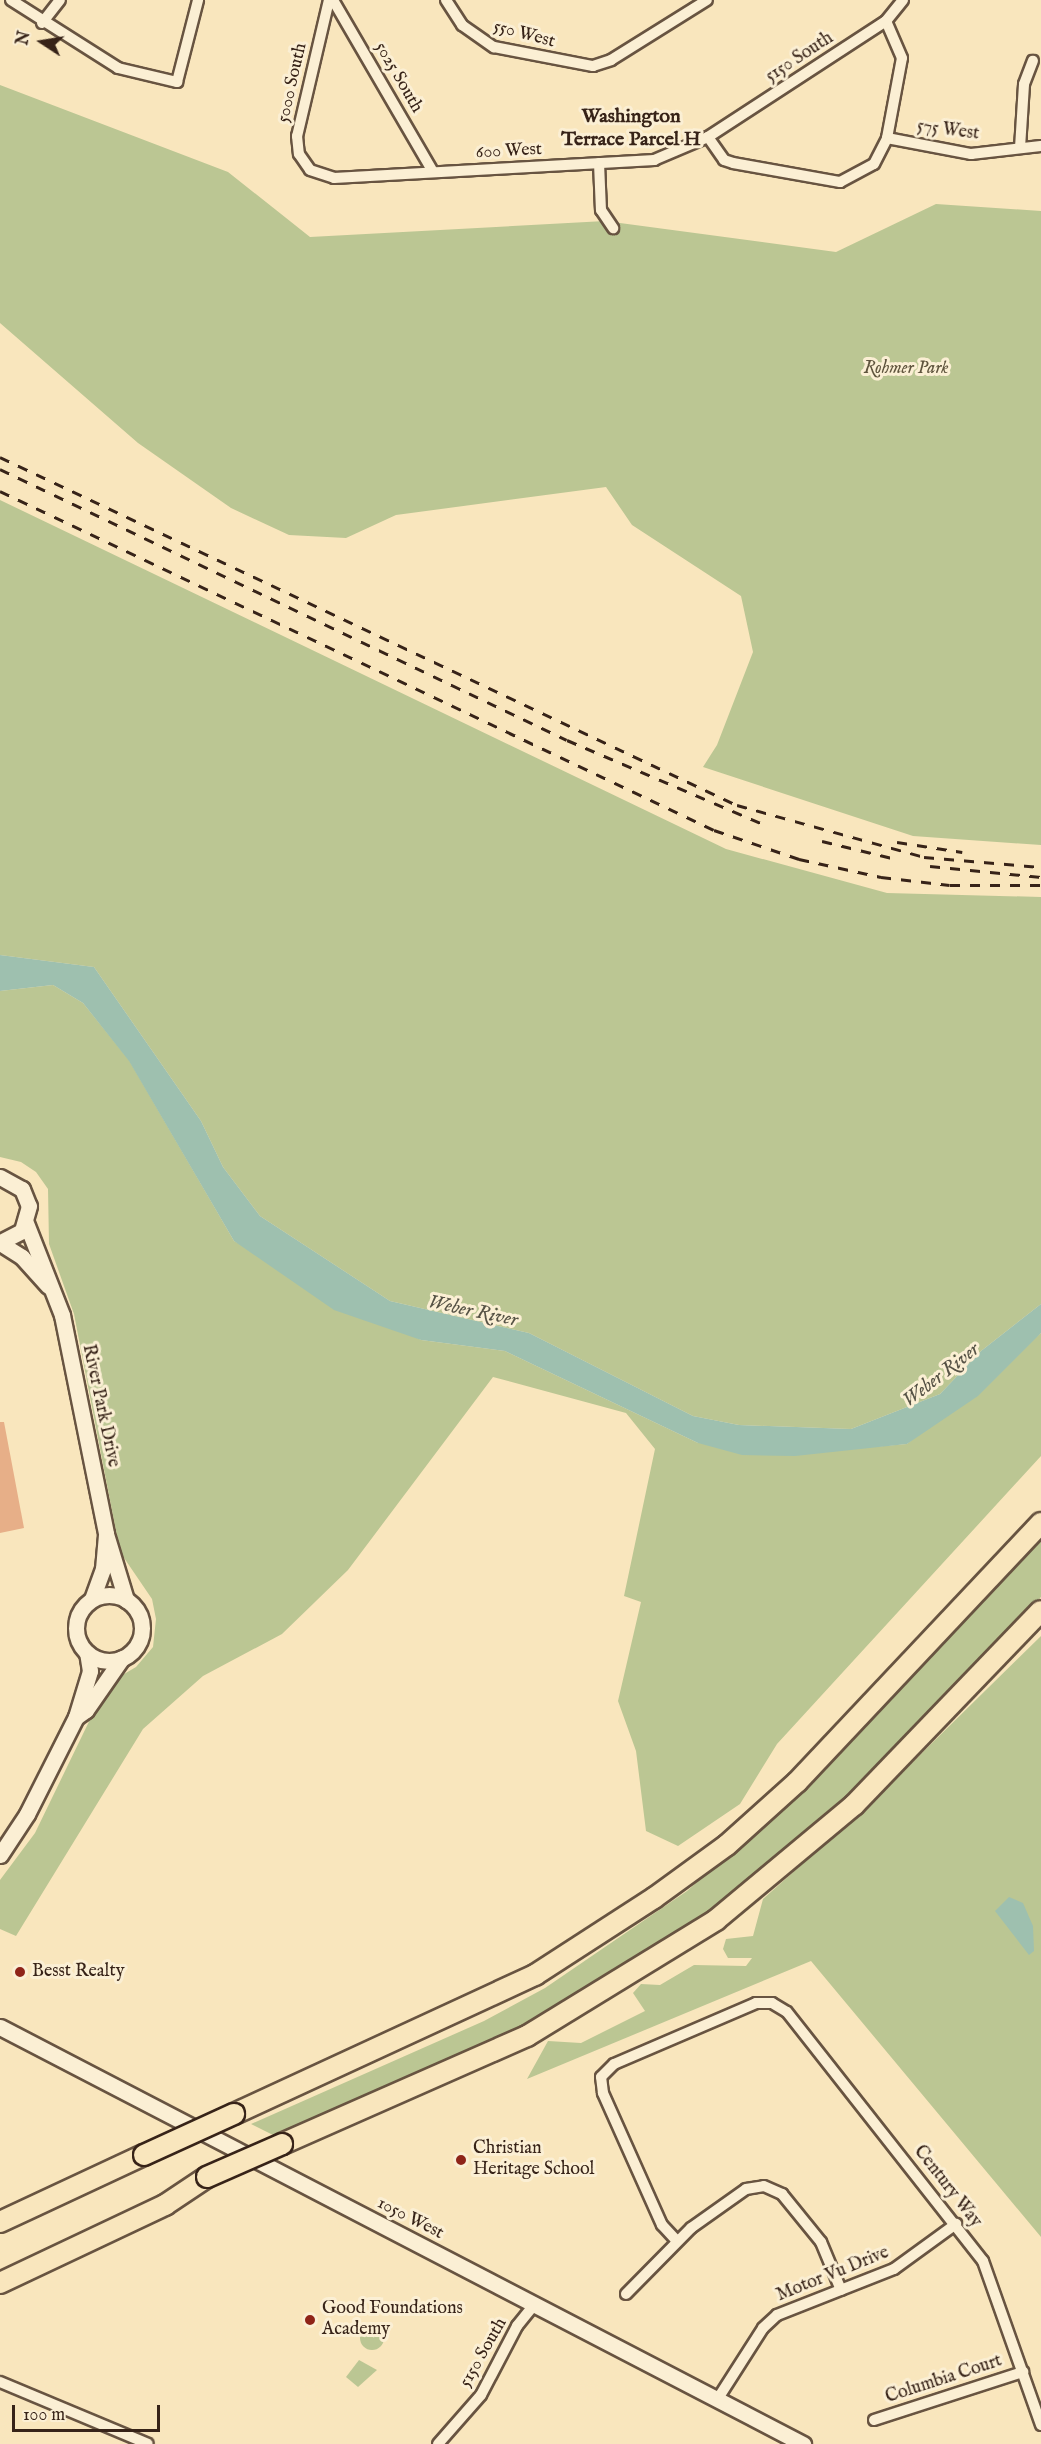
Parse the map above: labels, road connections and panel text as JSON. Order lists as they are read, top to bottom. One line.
{"streets":{"street":["550 West","5150 South","5025 South","5000 South","575 West","600 West","River Park Drive","Century Way","1050 West","Motor Vu Drive","Columbia Court"]},"crossings":[["5150 South","600 West"],["5150 South","1050 West"],["5025 South","5000 South"],["5025 South","600 West"],["5000 South","600 West"],["Century Way","Motor Vu Drive"],["Century Way","Columbia Court"],["1050 West","Motor Vu Drive"]],"districts":["Washington Terrace Parcel H"],"water":["Weber River"],"parks":["Rohmer Park"],"places":["Besst Realty","Christian Heritage School","Good Foundations Academy"],"scale_bar":"100 m","north":"left"}
